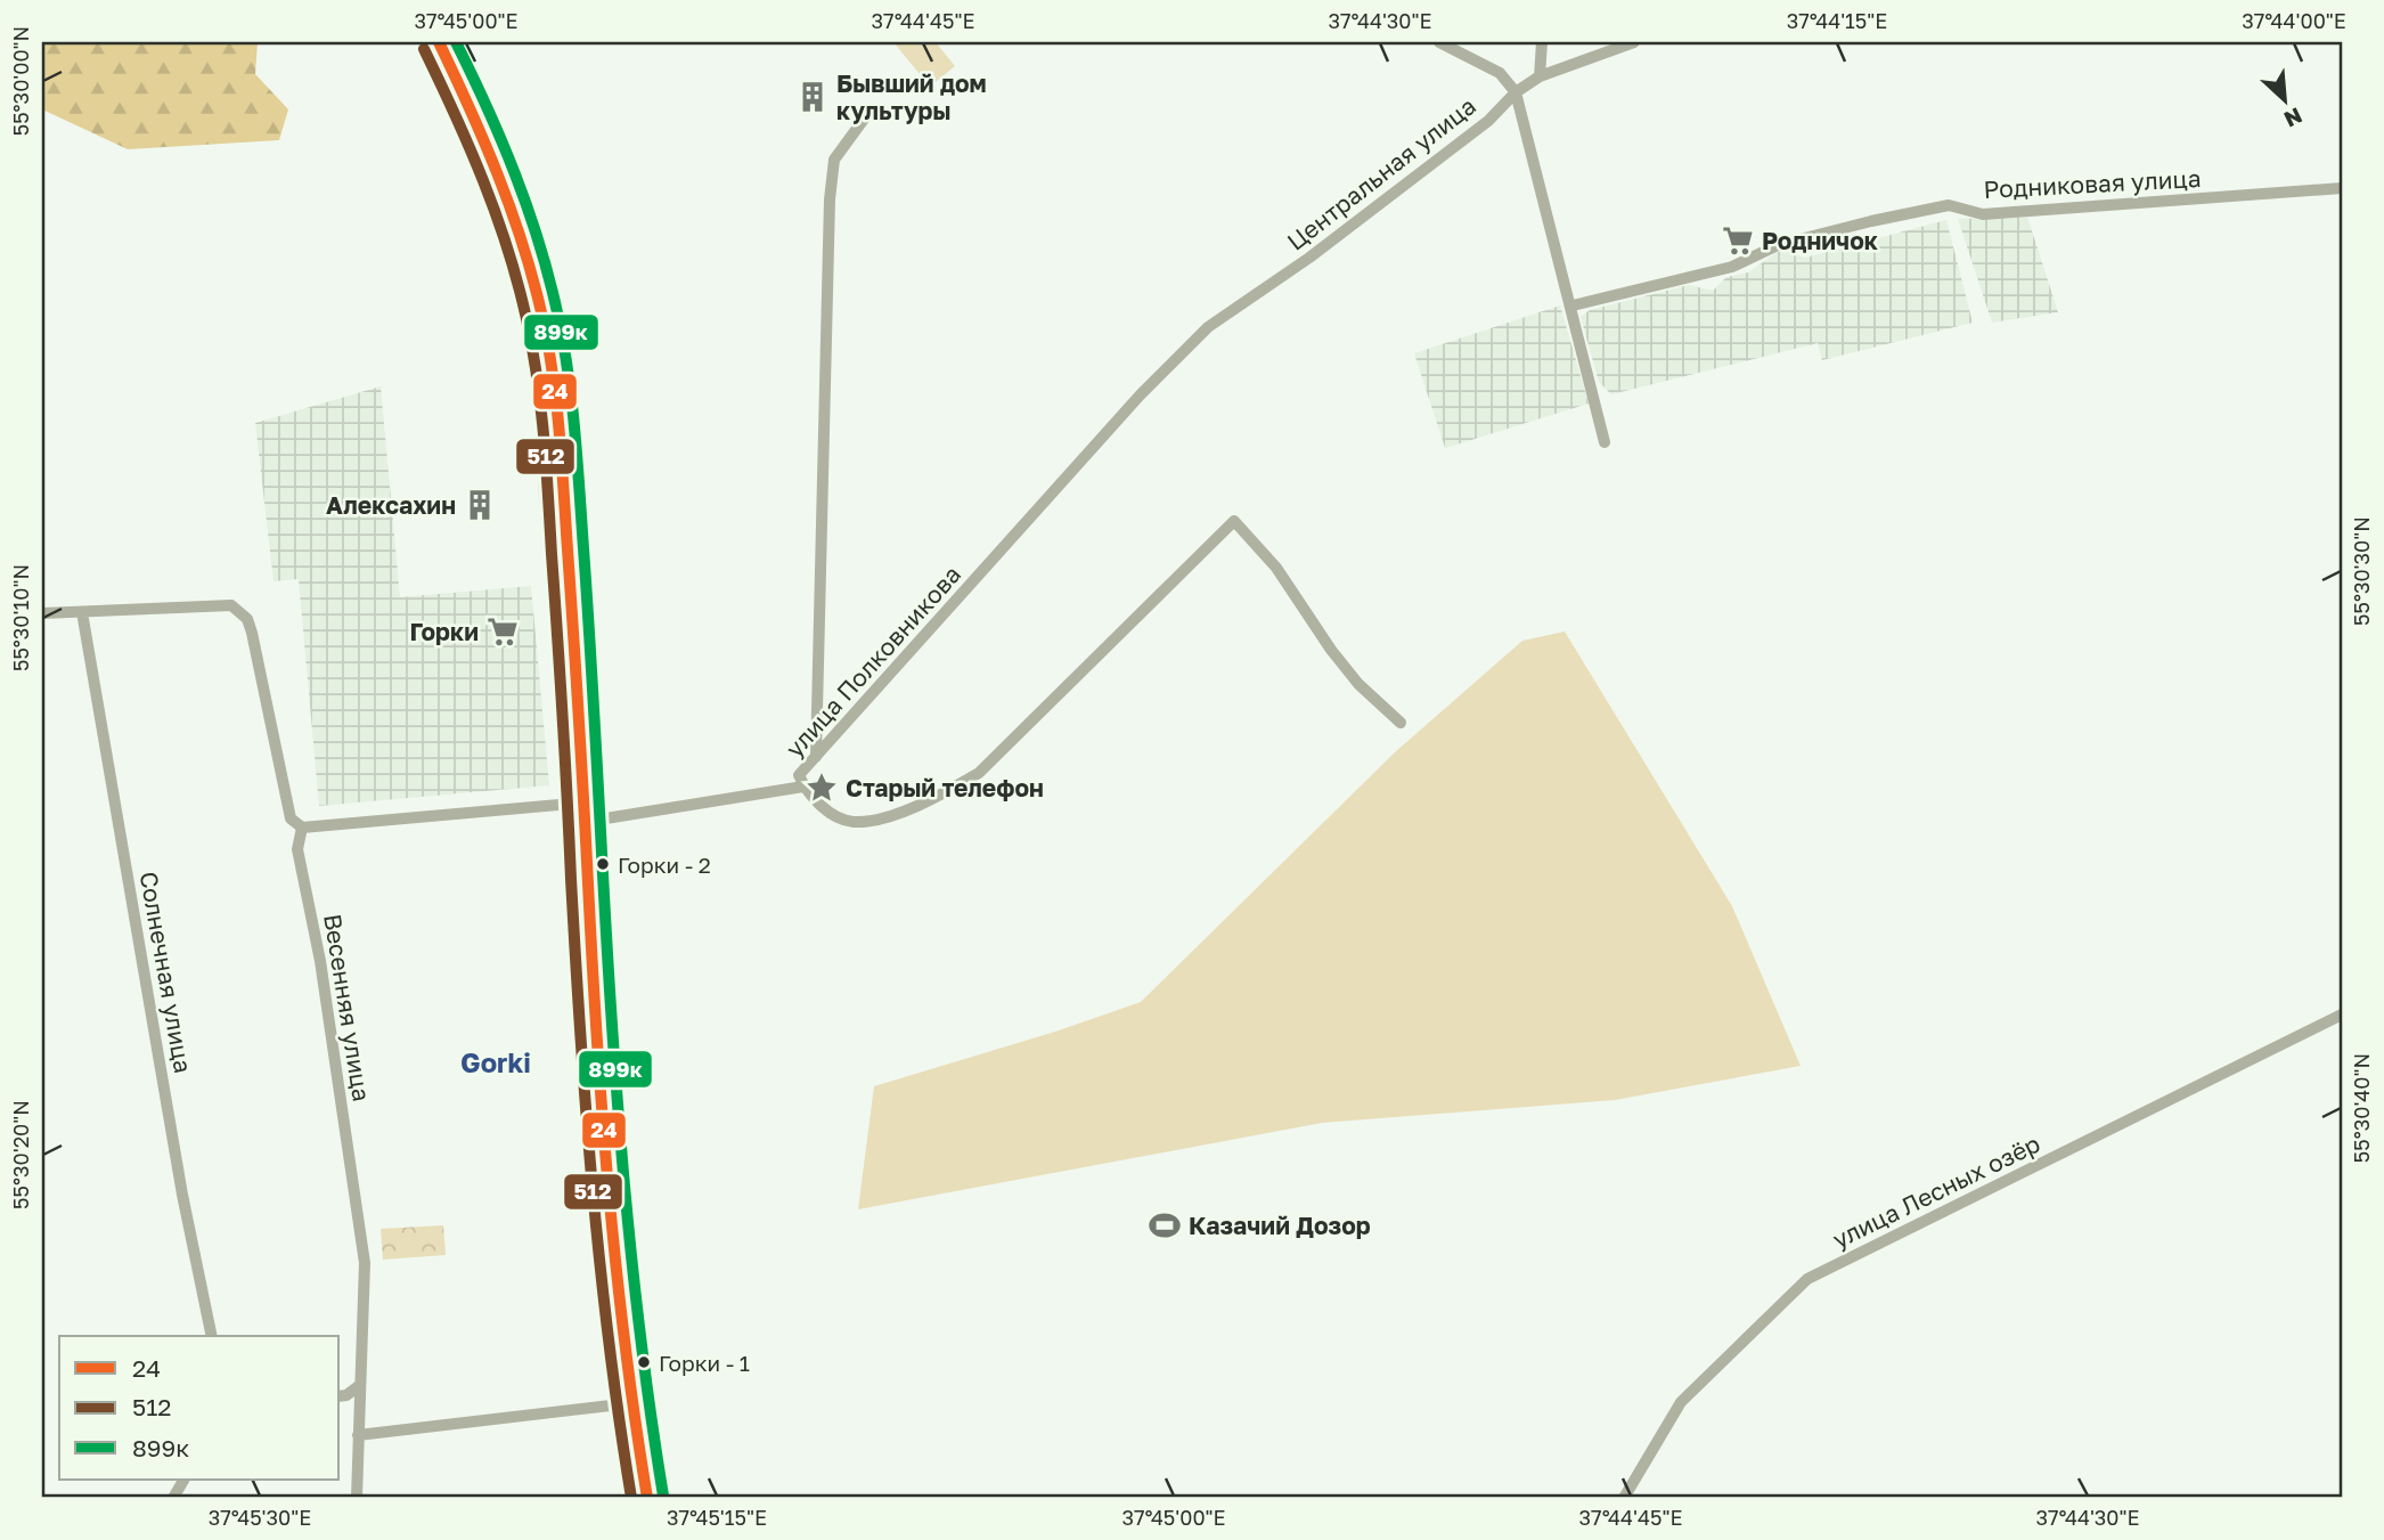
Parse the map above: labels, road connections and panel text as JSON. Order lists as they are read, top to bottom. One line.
{"streets":{"street":["Центральная улица","Родниковая улица","улица Полковникова","Солнечная улица","Весенняя улица","улица Лесных озёр"]},"crossings":[["Центральная улица","улица Полковникова"],["Солнечная улица","Весенняя улица"]],"districts":["Gorki"],"places":{"building":["Бывший дом культуры","Алексахин"],"supermarket":["Родничок","Горки"],"place":["Старый телефон"],"other":["Горки - 2","Горки - 1"],"sports":["Казачий Дозор"]},"lines":["transit line 24","transit line 899к","transit line 512"],"legend":["24","512","899к"],"north":"bottom right","coordinates":["37°45'00\"E","37°44'45\"E","37°44'30\"E","37°44'15\"E","37°44'00\"E","55°30'00\"N","55°30'30\"N","55°30'10\"N","55°30'40\"N","55°30'20\"N","37°45'30\"E","37°45'15\"E"]}
